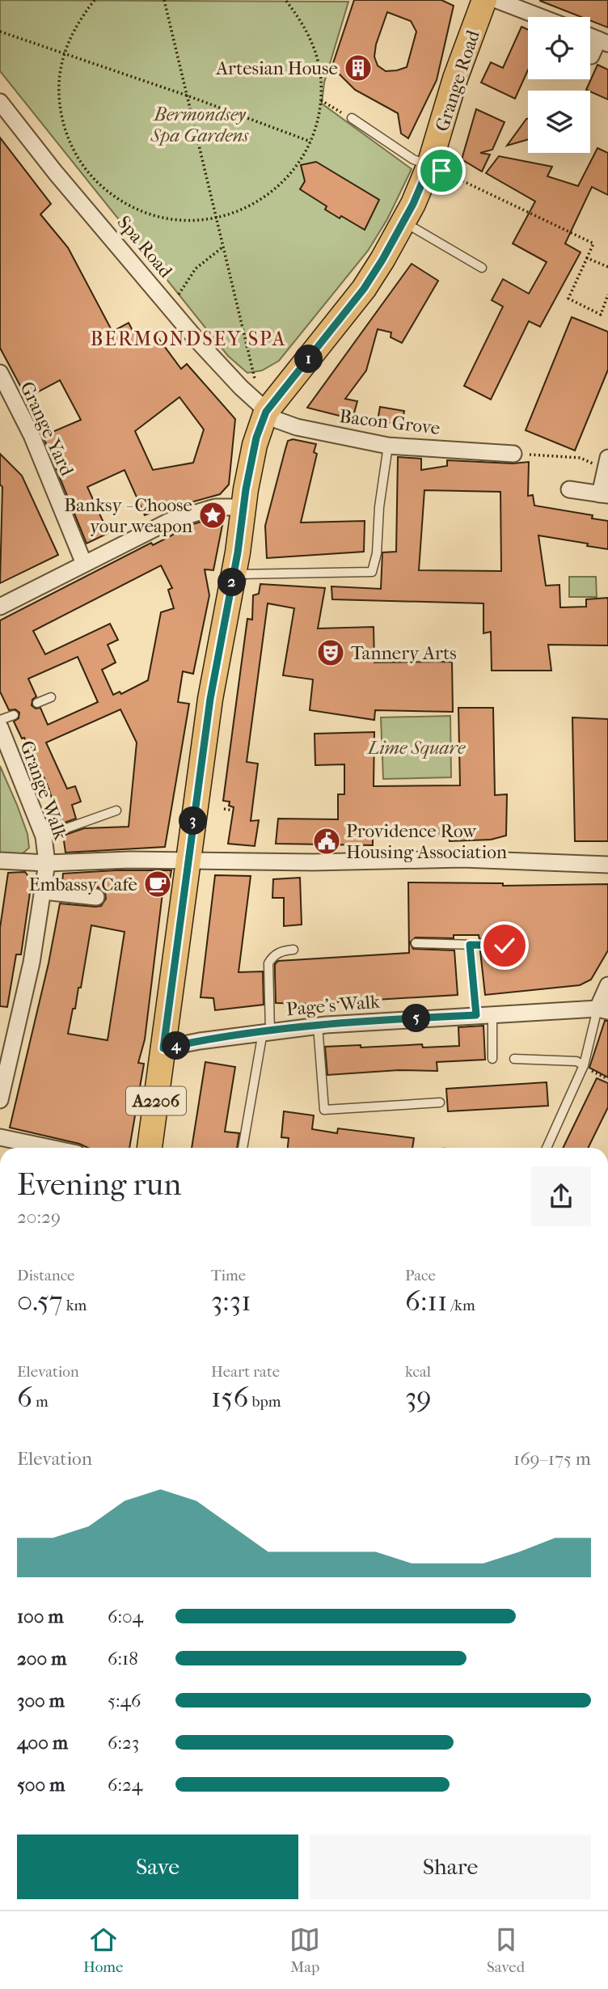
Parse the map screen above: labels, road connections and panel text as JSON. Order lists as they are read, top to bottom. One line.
{"streets":{"main road":["Grange Road","A2206"],"street":["Spa Road","Bacon Grove","Grange Yard","Grange Walk","Page's Walk"]},"crossings":[["Grange Road","Spa Road"],["Grange Road","Bacon Grove"],["Grange Road","Page's Walk"],["Spa Road","Bacon Grove"]],"districts":["BERMONDSEY SPA"],"parks":["Bermondsey Spa Gardens","Lime Square"],"places":{"building":["Artesian House"],"place":["Banksy - Choose your weapon"],"theatre":["Tannery Arts"],"public building":["Providence Row Housing Association"],"cafe":["Embassy Cafe"]},"page":{"pins":["1","2","3","5","4"],"heading":["Evening run","20:29"],"stats":[["Distance","0.57 km"],["Time","3:31"],["Pace","6:11 /km"],["Elevation","6 m"],["Heart rate","156 bpm"],["kcal","39"]],"chart":["Elevation","169–175 m"],"list":[{"name":"100 m","note":"6:04"},{"name":"200 m","note":"6:18"},{"name":"300 m","note":"5:46"},{"name":"400 m","note":"6:23"},{"name":"500 m","note":"6:24"}],"buttons":["Save","Share"],"tabs":["Home","Map","Saved"]}}
